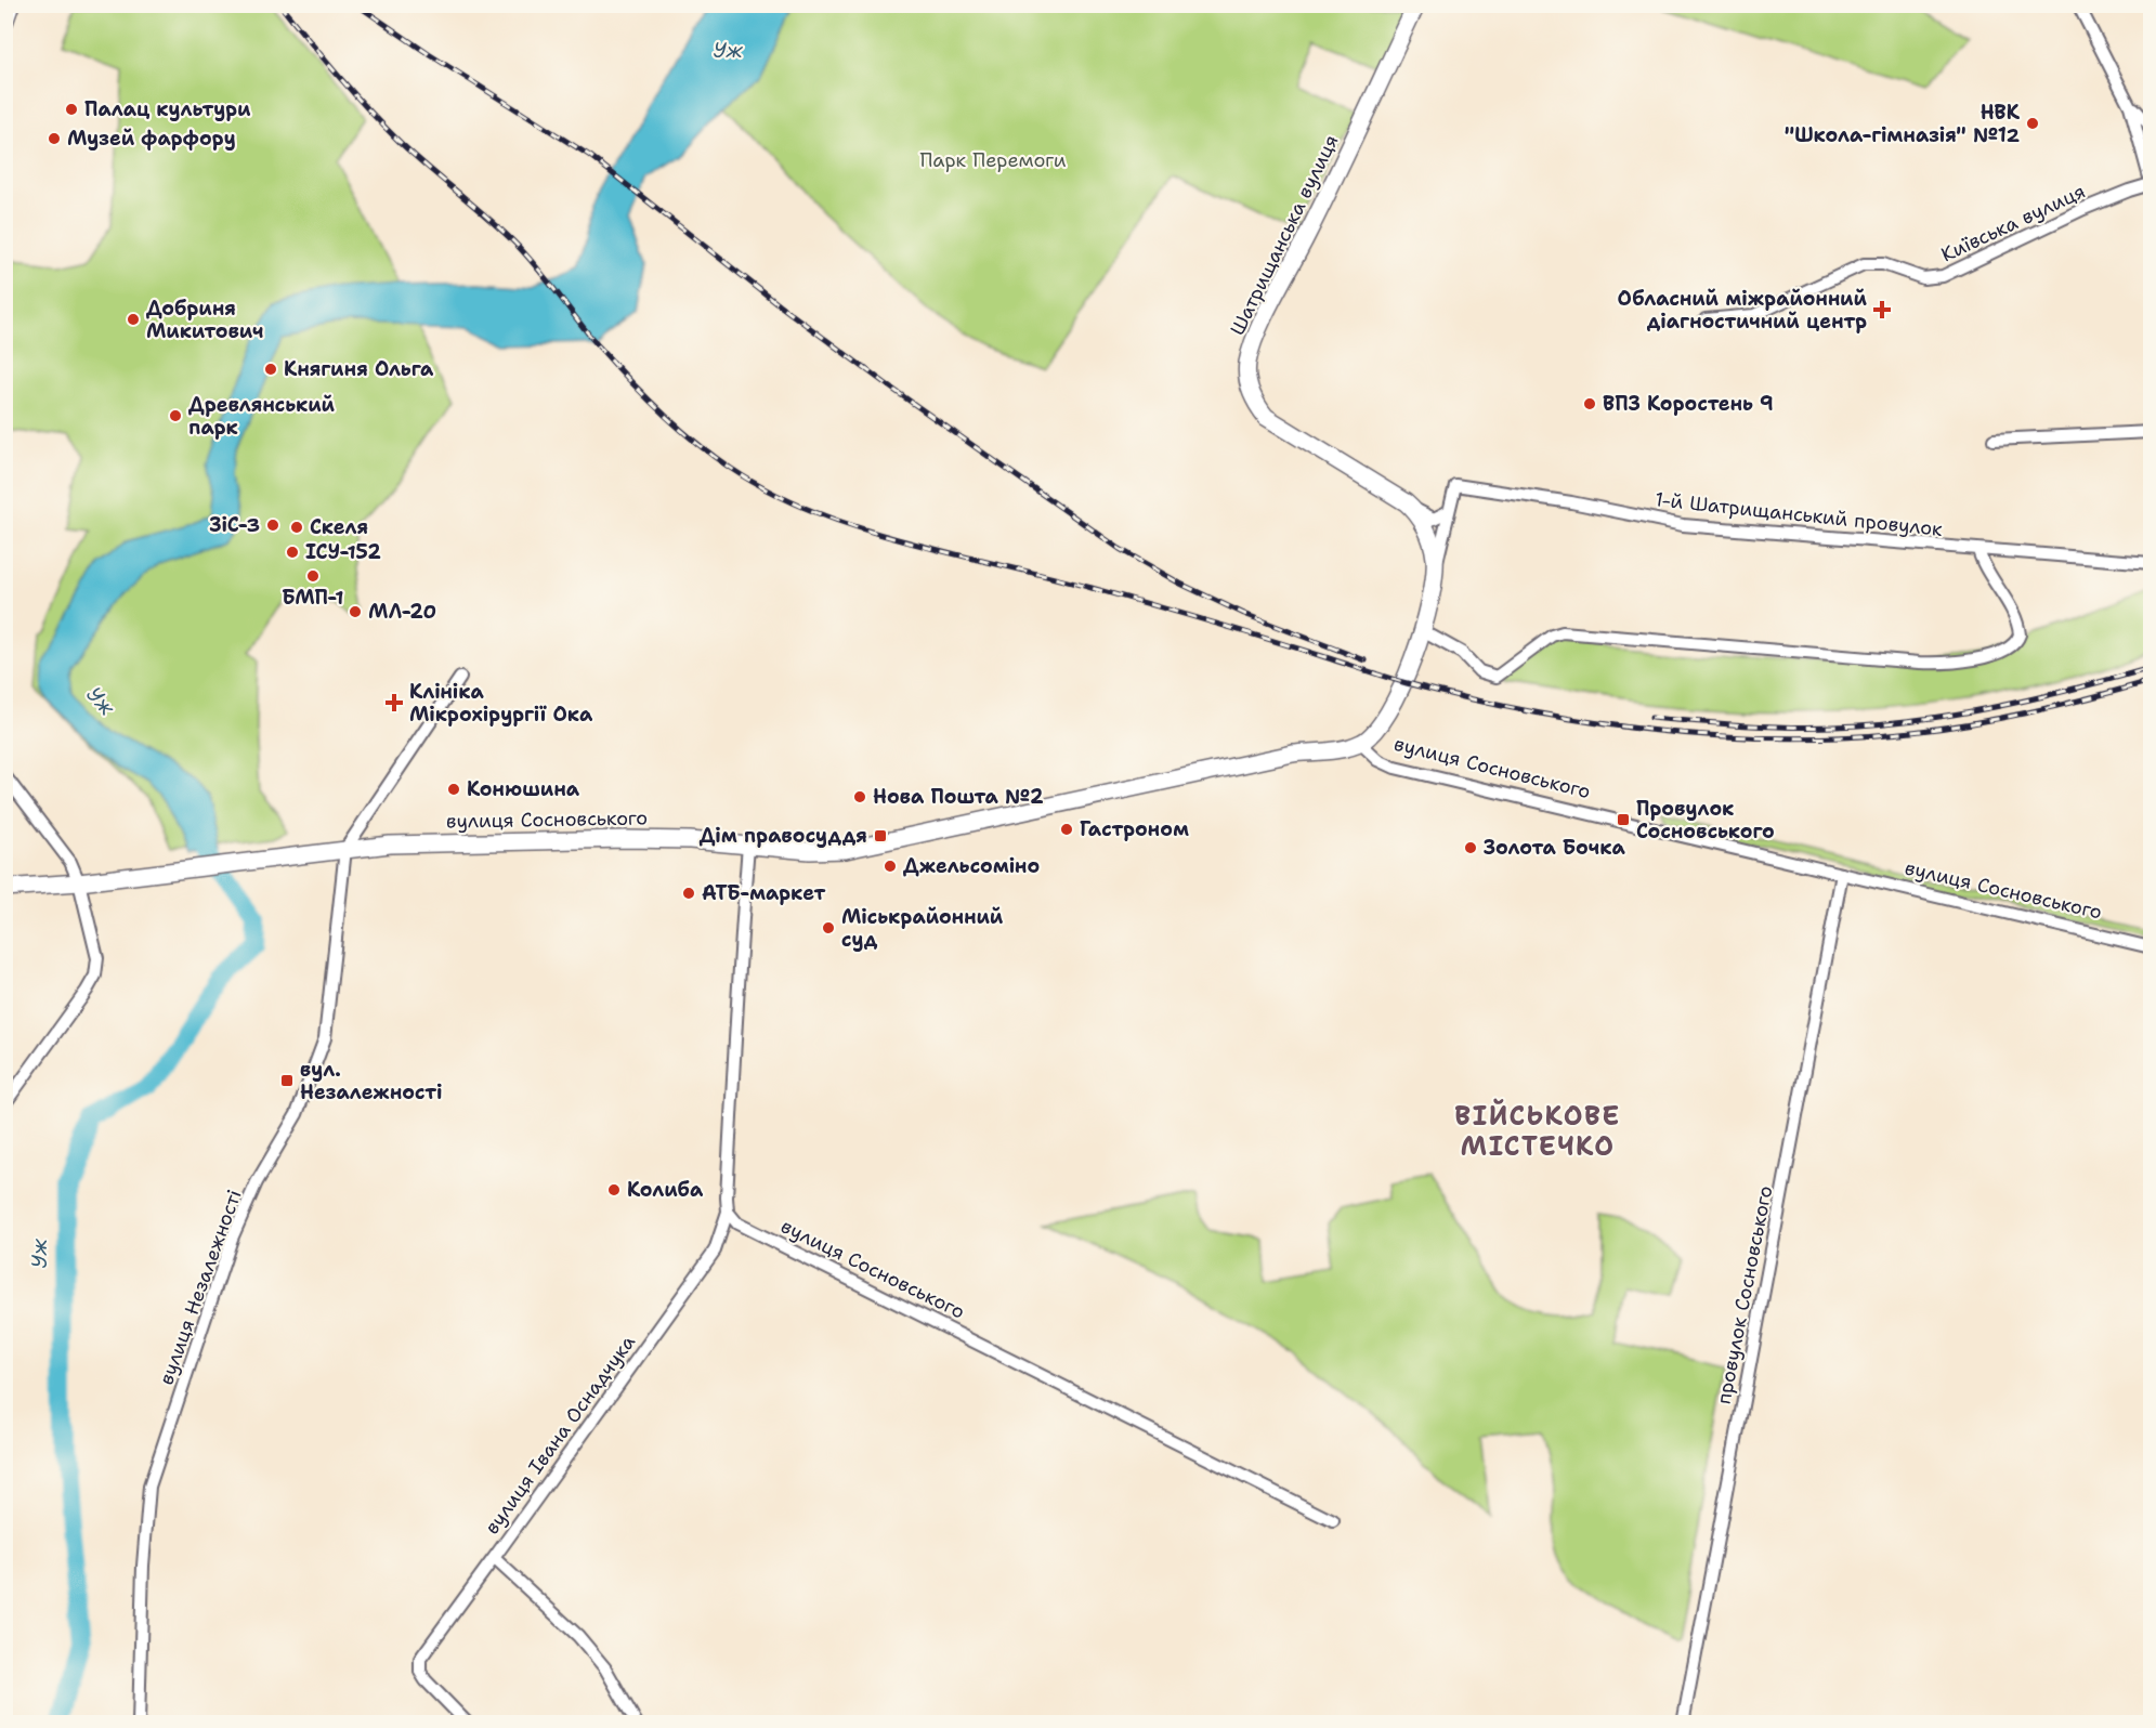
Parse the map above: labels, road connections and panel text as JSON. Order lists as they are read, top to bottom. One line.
{"streets":{"street":["Київська вулиця","Шатрищанська вулиця","1-й Шатрищанський провулок","вулиця Сосновського","вулиця Незалежності","провулок Сосновського","вулиця Івана Оснадчука"]},"crossings":[["Шатрищанська вулиця","1-й Шатрищанський провулок"],["Шатрищанська вулиця","вулиця Сосновського"],["вулиця Сосновського","вулиця Незалежності"],["вулиця Сосновського","провулок Сосновського"],["вулиця Сосновського","вулиця Івана Оснадчука"]],"districts":["ВІЙСЬКОВЕ МІСТЕЧКО"],"water":["Уж"],"parks":["Парк Перемоги"],"places":{"other":["Палац культури","НВК \"Школа-гімназія\" №12","Музей фарфору","Добриня Микитович","Княгиня Ольга","ВПЗ Коростень 9","Древлянський парк","ЗіС-3","Скеля","ІСУ-152","БМП-1","МЛ-20","Конюшина","Нова Пошта №2","Гастроном","Золота Бочка","Джельсоміно","АТБ-маркет","Міськрайонний суд","Колиба"],"health":["Обласний міжрайонний діагностичний центр","Клініка Мікрохірургії Ока"],"transit":["Провулок Сосновського","Дім правосуддя","вул. Незалежності"]}}
